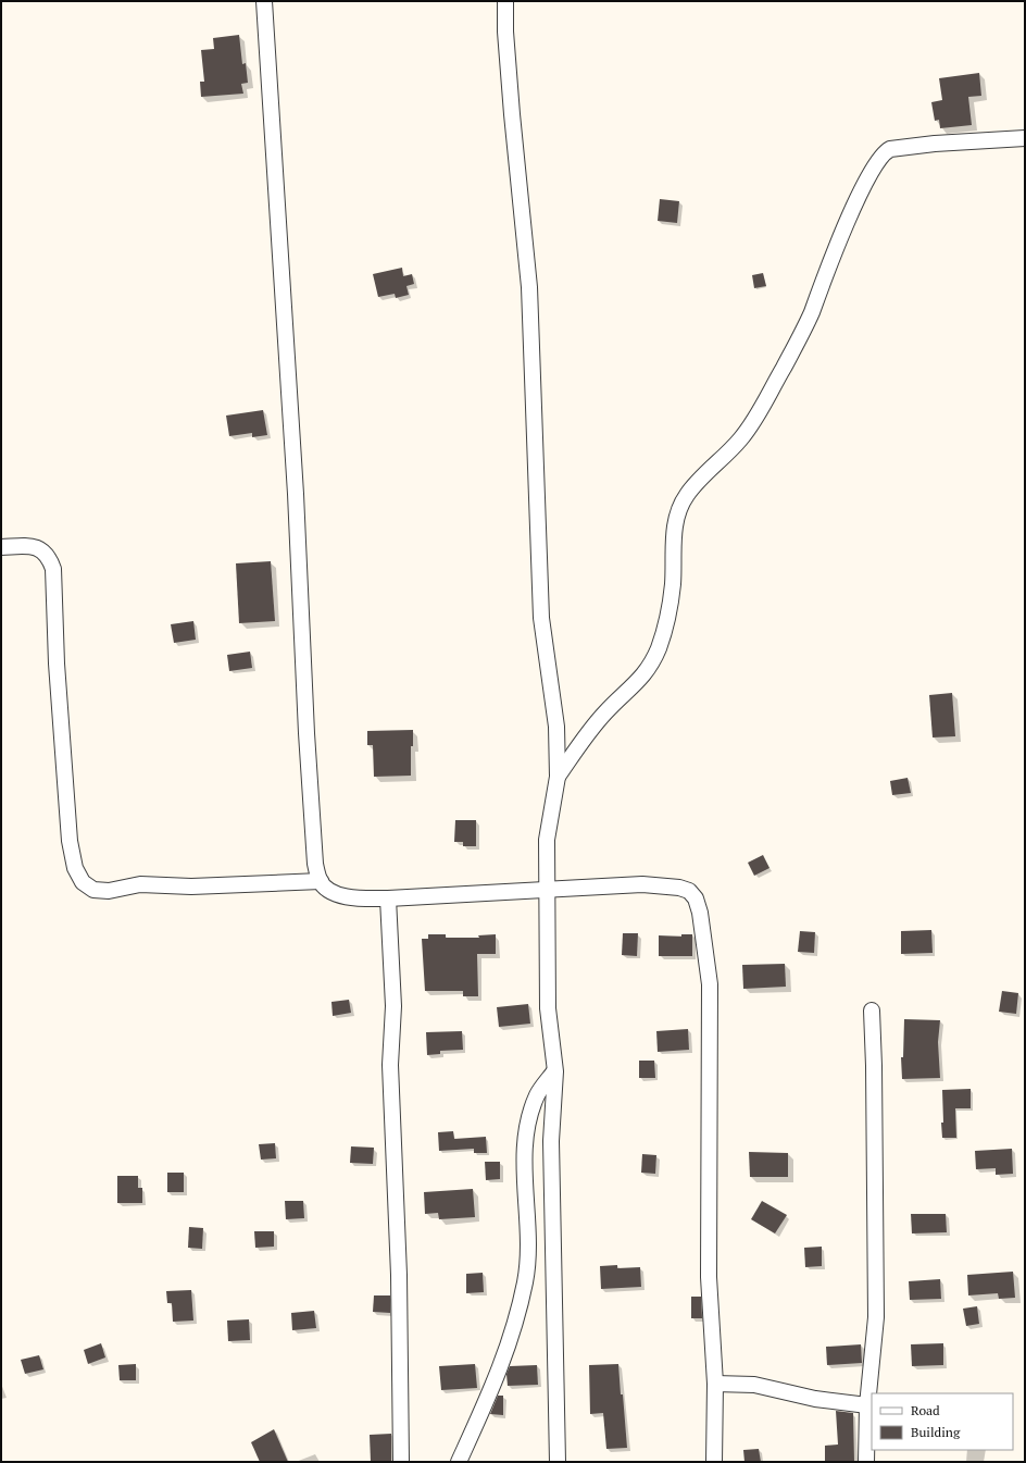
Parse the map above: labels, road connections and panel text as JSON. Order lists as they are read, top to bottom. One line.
{"legend":["Road","Building"]}
